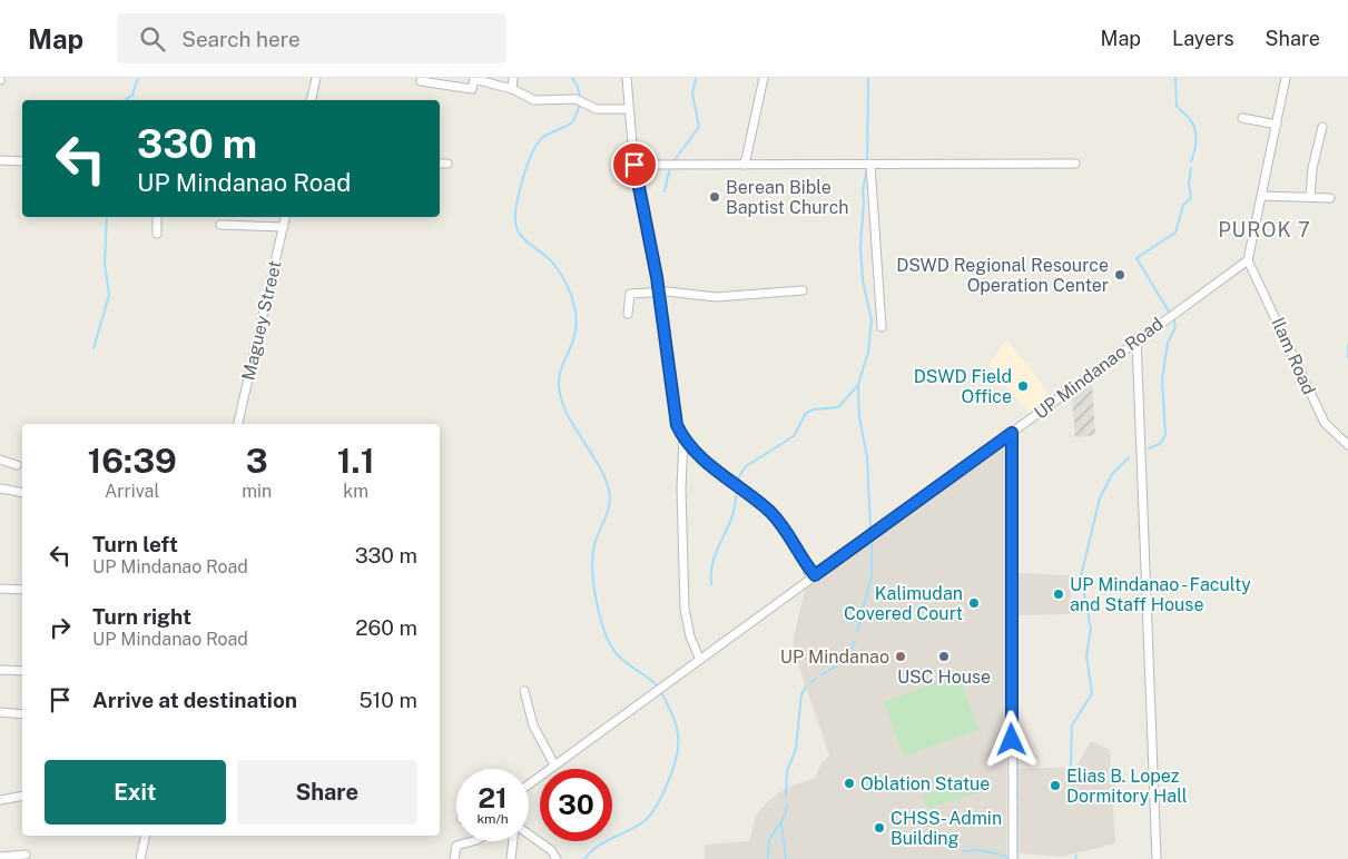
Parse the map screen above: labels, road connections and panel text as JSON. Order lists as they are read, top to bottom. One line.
{"streets":{"street":["Maguey Street","Ilam Road","UP Mindanao Road"]},"crossings":[["Ilam Road","UP Mindanao Road"]],"districts":["PUROK 7"],"places":["Berean Bible Baptist Church","DSWD Regional Resource Operation Center","DSWD Field Office","UP Mindanao - Faculty and Staff House","Kalimudan Covered Court","UP Mindanao","USC House","Oblation Statue","Elias B. Lopez Dormitory Hall","CHSS- Admin Building"],"page":{"header":"Map","search":"Search here","nav":["Map","Layers","Share"],"turn":["330 m","UP Mindanao Road"],"eta":["16:39","Arrival","3","min","1.1","km"],"list":[{"name":"Turn left","note":"UP Mindanao Road","value":"330 m"},{"name":"Turn right","note":"UP Mindanao Road","value":"260 m"},{"name":"Arrive at destination","value":"510 m"}],"buttons":["Exit","Share"],"speed":"21 km/h","limit":"30"}}
